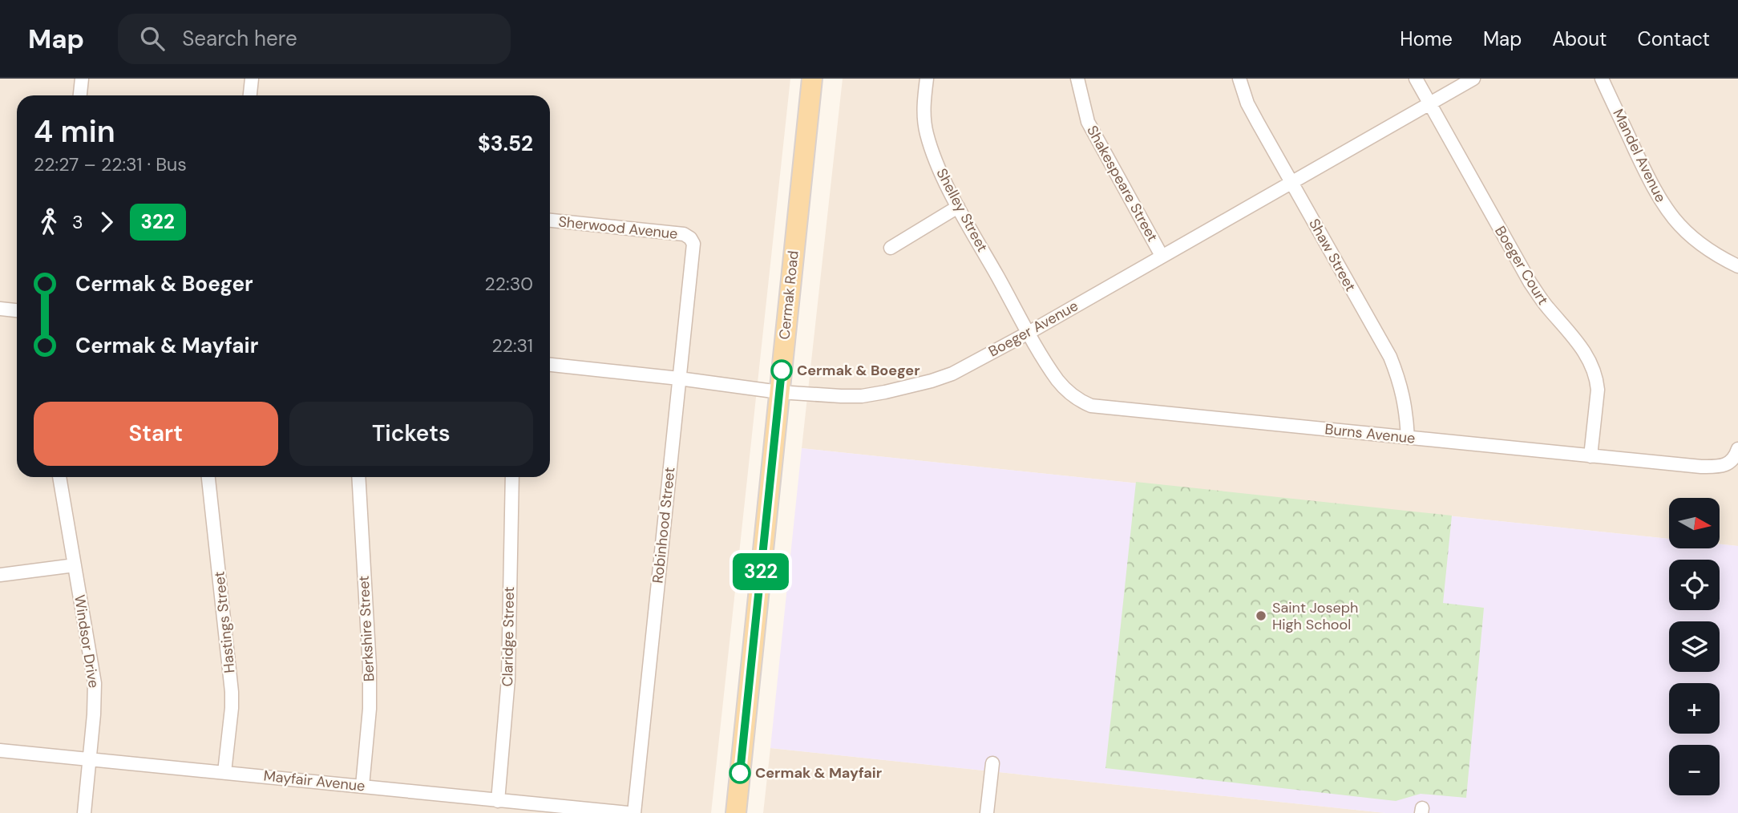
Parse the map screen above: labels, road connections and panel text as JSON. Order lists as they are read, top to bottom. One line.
{"streets":{"main road":["Cermak Road"],"street":["Mandel Avenue","Shakespeare Street","Shelley Street","Sherwood Avenue","Shaw Street","Boeger Court","Boeger Avenue","Burns Avenue","Robinhood Street","Hastings Street","Berkshire Street","Claridge Street","Windsor Drive","Mayfair Avenue"]},"crossings":[["Shakespeare Street","Boeger Avenue"],["Shelley Street","Boeger Avenue"],["Shelley Street","Burns Avenue"],["Sherwood Avenue","Robinhood Street"],["Shaw Street","Boeger Avenue"],["Shaw Street","Burns Avenue"],["Boeger Court","Boeger Avenue"],["Boeger Court","Burns Avenue"],["Cermak Road","Boeger Avenue"],["Boeger Avenue","Burns Avenue"],["Boeger Avenue","Robinhood Street"],["Hastings Street","Mayfair Avenue"],["Berkshire Street","Mayfair Avenue"],["Claridge Street","Mayfair Avenue"],["Windsor Drive","Mayfair Avenue"]],"places":["Cermak & Boeger","Saint Joseph High School","Cermak & Mayfair"],"lines":["bus line 322"],"north":"right","page":{"header":"Map","search":"Search here","nav":["Home","Map","About","Contact"],"on_map":"322","heading":["4 min","22:27 – 22:31 · Bus","$3.52"],"legs":["3","322"],"list":[{"name":"Cermak & Boeger","value":"22:30"},{"name":"Cermak & Mayfair","value":"22:31"}],"buttons":["Start","Tickets"],"map_buttons":["+","−"]}}
